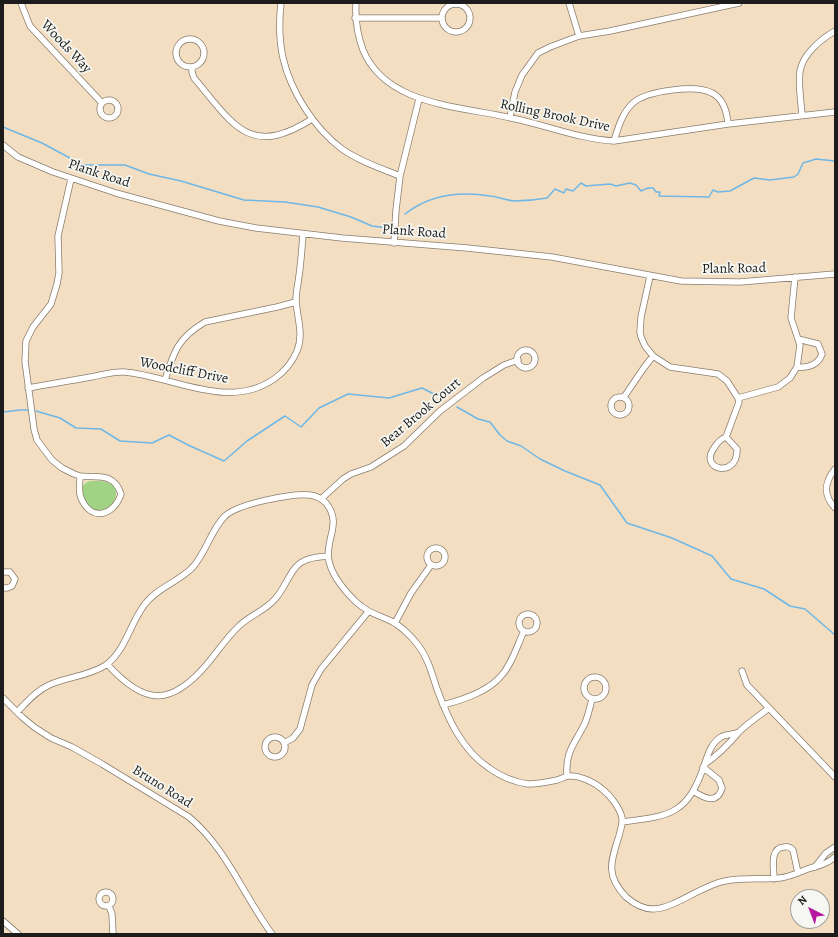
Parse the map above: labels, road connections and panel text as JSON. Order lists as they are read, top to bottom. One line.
{"streets":{"street":["Woods Way","Rolling Brook Drive","Plank Road","Woodcliff Drive","Bear Brook Court","Bruno Road"]},"crossings":[["Plank Road","Woodcliff Drive"]],"north":"top left"}
